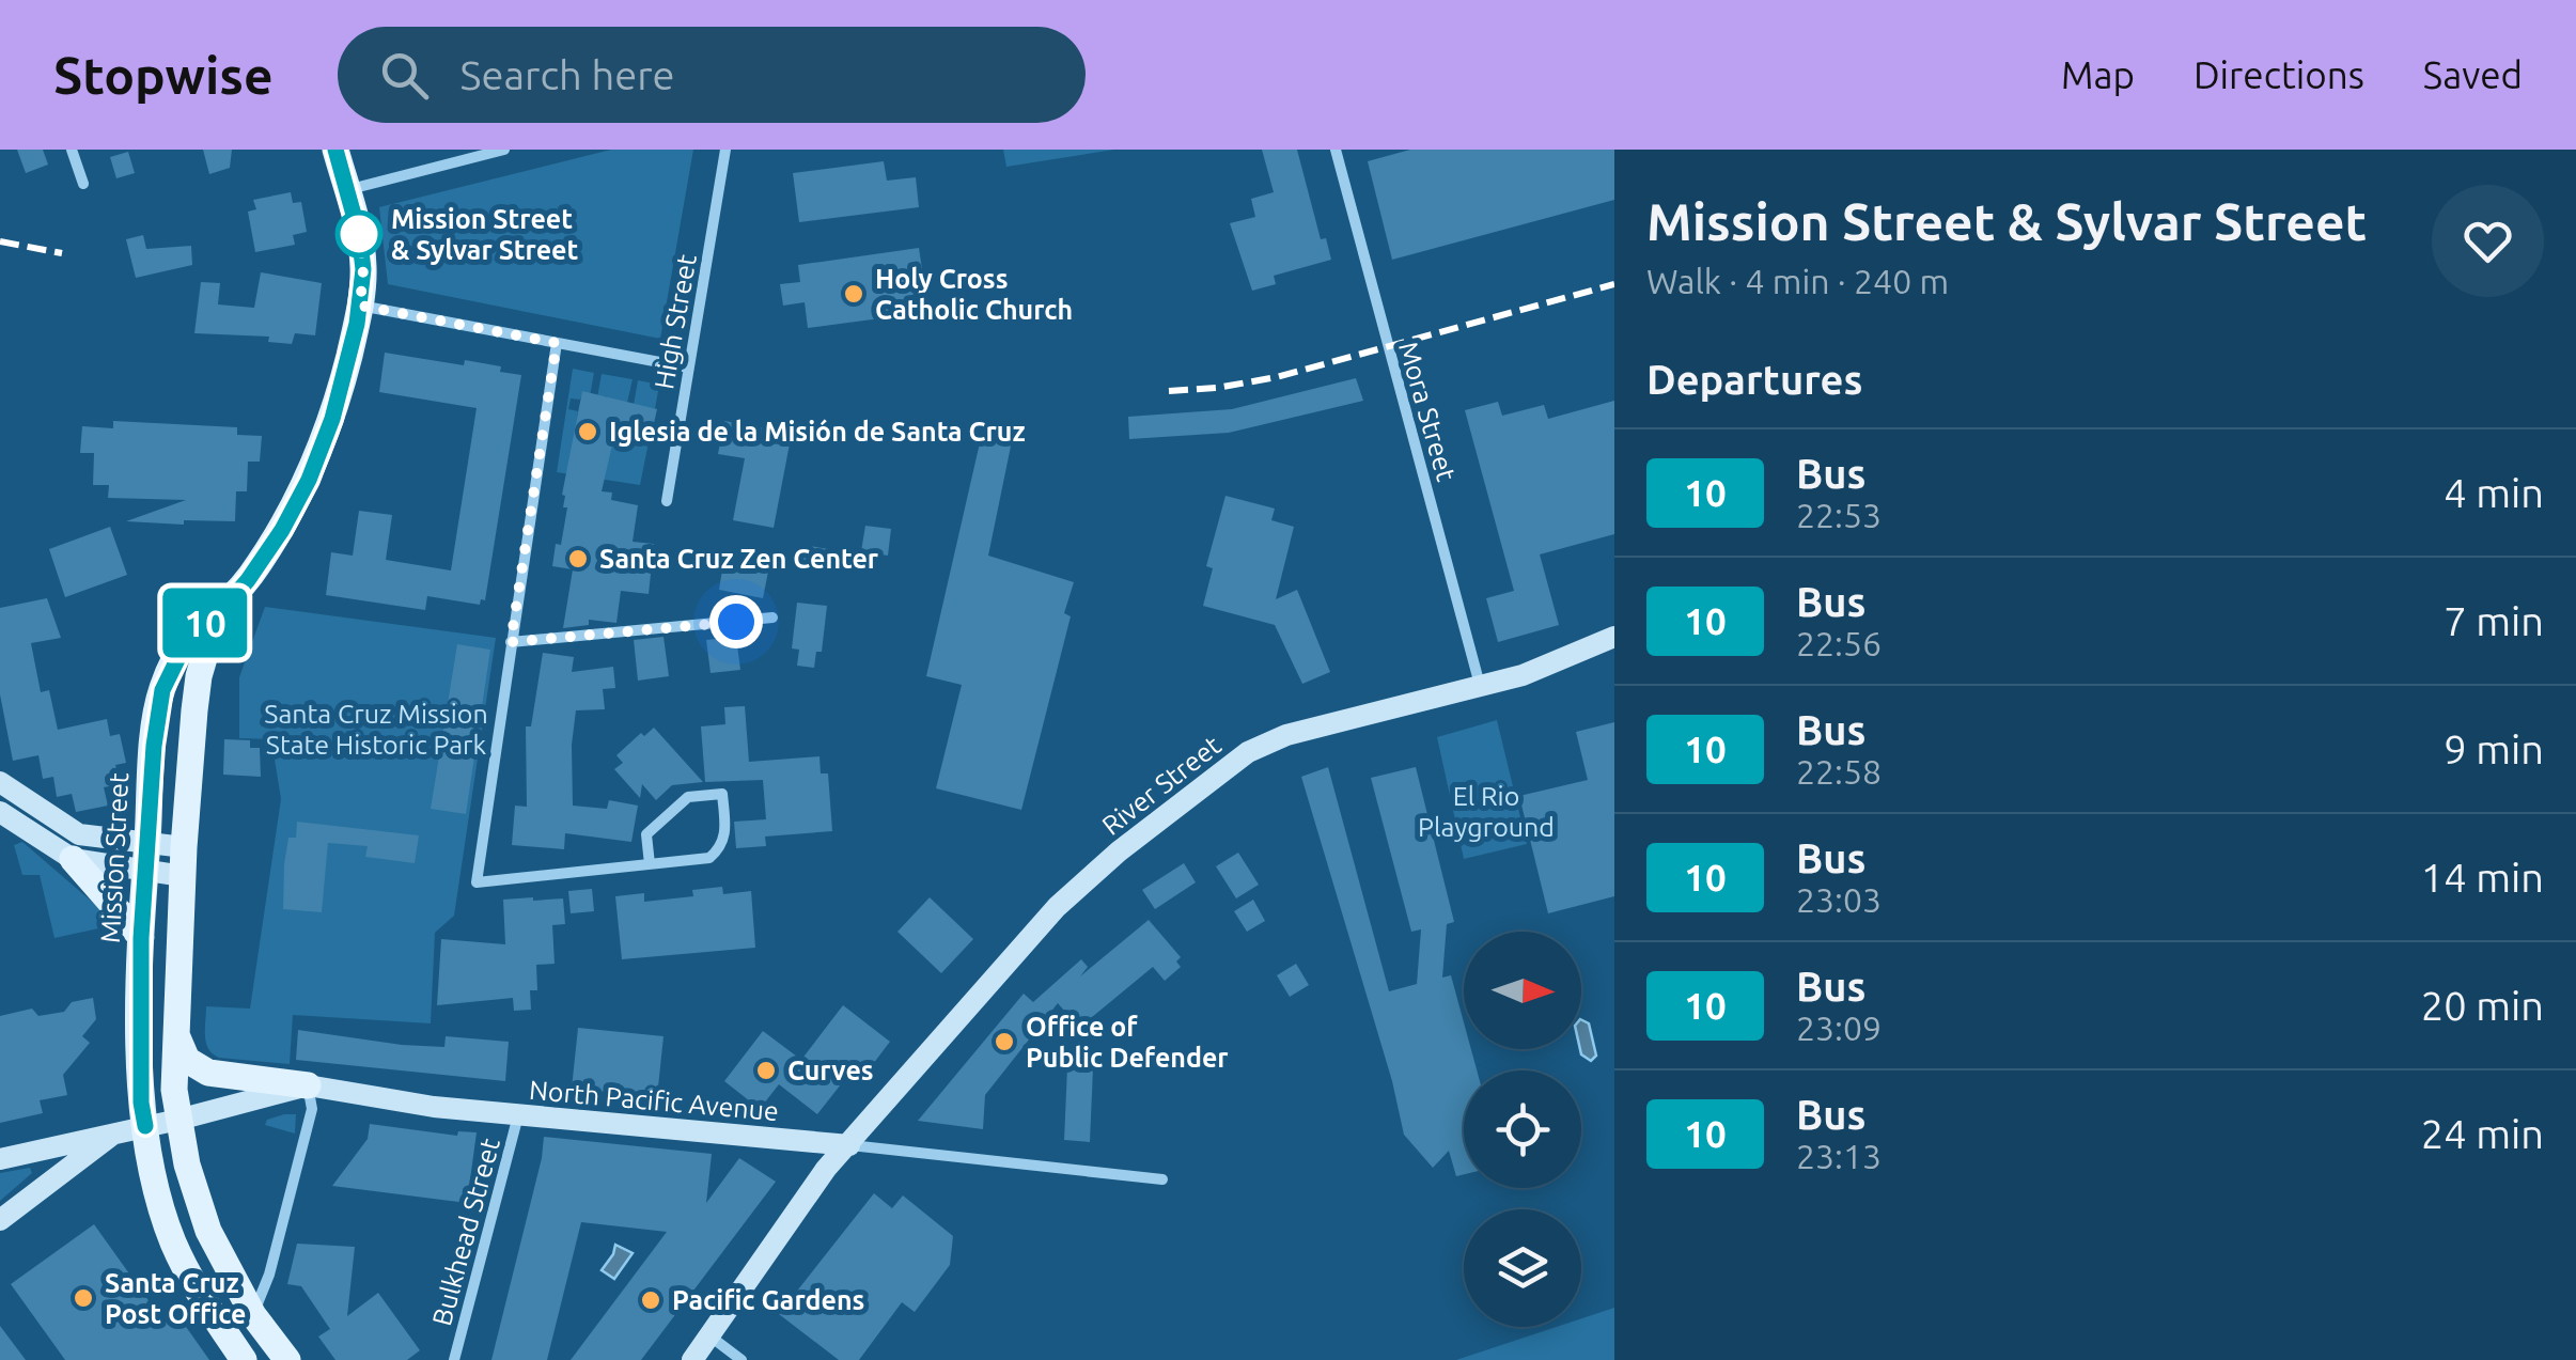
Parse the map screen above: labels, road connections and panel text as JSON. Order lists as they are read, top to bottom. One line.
{"streets":{"main road":["River Street","Mission Street","North Pacific Avenue"],"street":["High Street","Mora Street","Bulkhead Street"]},"crossings":[["Mora Street","River Street"],["River Street","North Pacific Avenue"],["Mission Street","North Pacific Avenue"],["North Pacific Avenue","Bulkhead Street"]],"parks":["Santa Cruz Mission State Historic Park","El Rio Playground"],"places":["Mission Street & Sylvar Street","Holy Cross Catholic Church","Iglesia de la Misión de Santa Cruz","Santa Cruz Zen Center","Office of Public Defender","Curves","Santa Cruz Post Office","Pacific Gardens"],"lines":["bus line 10"],"north":"right","page":{"header":"Stopwise","search":"Search here","nav":["Map","Directions","Saved"],"on_map":"10","heading":[["Mission Street & Sylvar Street","Walk · 4 min · 240 m"],"Departures"],"list":[{"mark":"10","name":"Bus","note":"22:53","value":"4 min"},{"mark":"10","name":"Bus","note":"22:56","value":"7 min"},{"mark":"10","name":"Bus","note":"22:58","value":"9 min"},{"mark":"10","name":"Bus","note":"23:03","value":"14 min"},{"mark":"10","name":"Bus","note":"23:09","value":"20 min"},{"mark":"10","name":"Bus","note":"23:13","value":"24 min"}]}}
